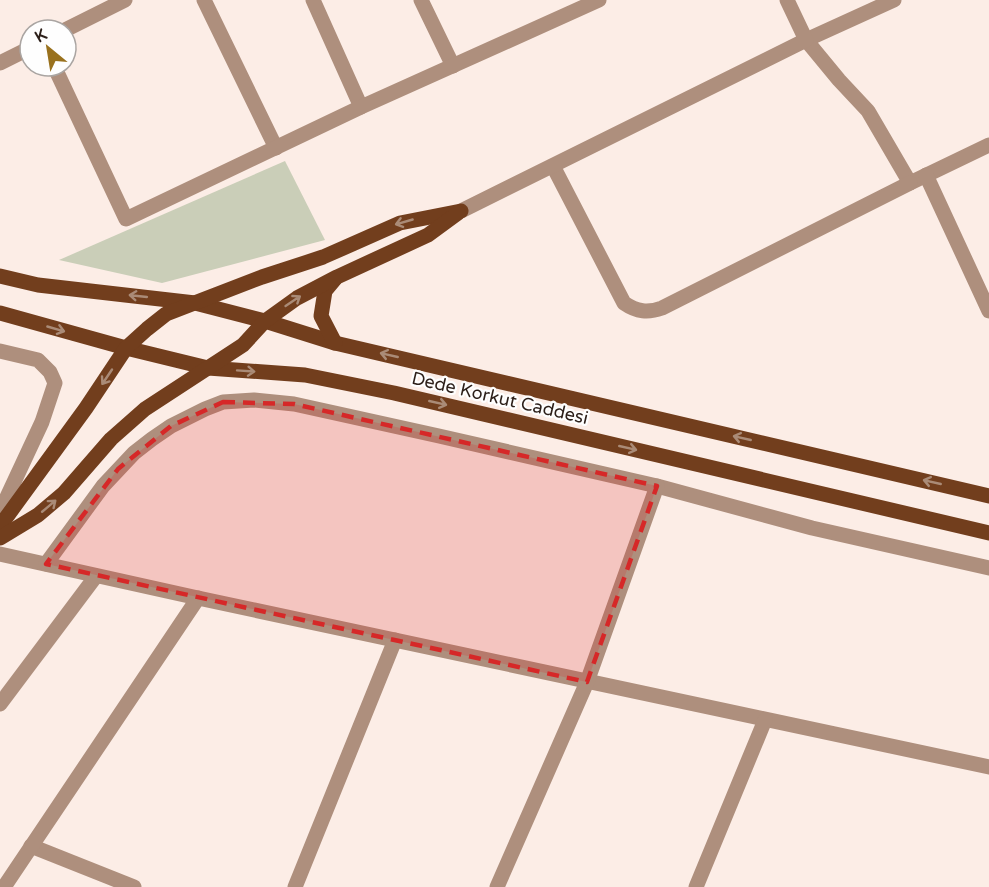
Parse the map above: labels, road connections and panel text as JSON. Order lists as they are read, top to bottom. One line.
{"streets":{"main road":["Dede Korkut Caddesi"]},"north":"top left"}
